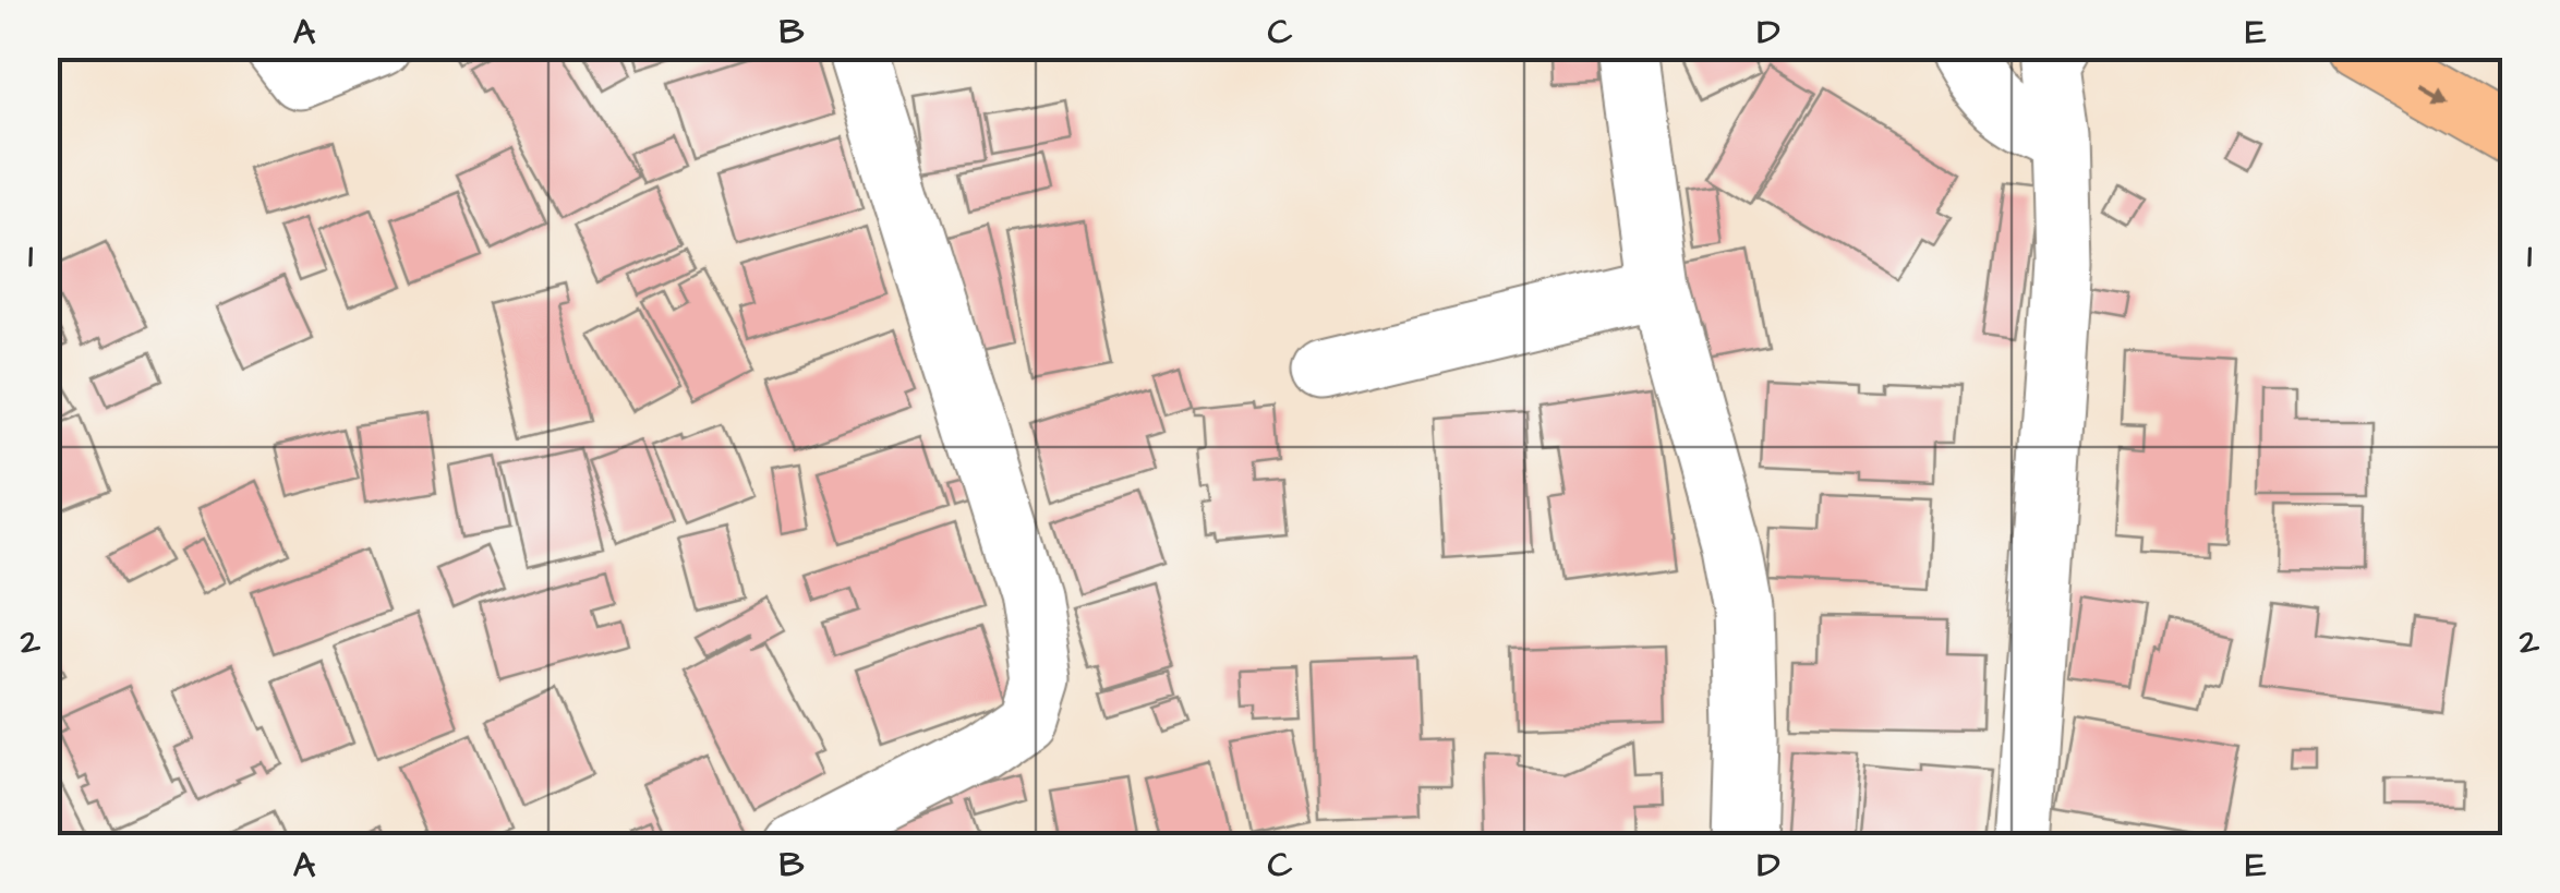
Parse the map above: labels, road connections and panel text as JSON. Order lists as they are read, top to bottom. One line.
{"grid":{"columns":["A","B","C","D","E"],"rows":["1","2"]}}
